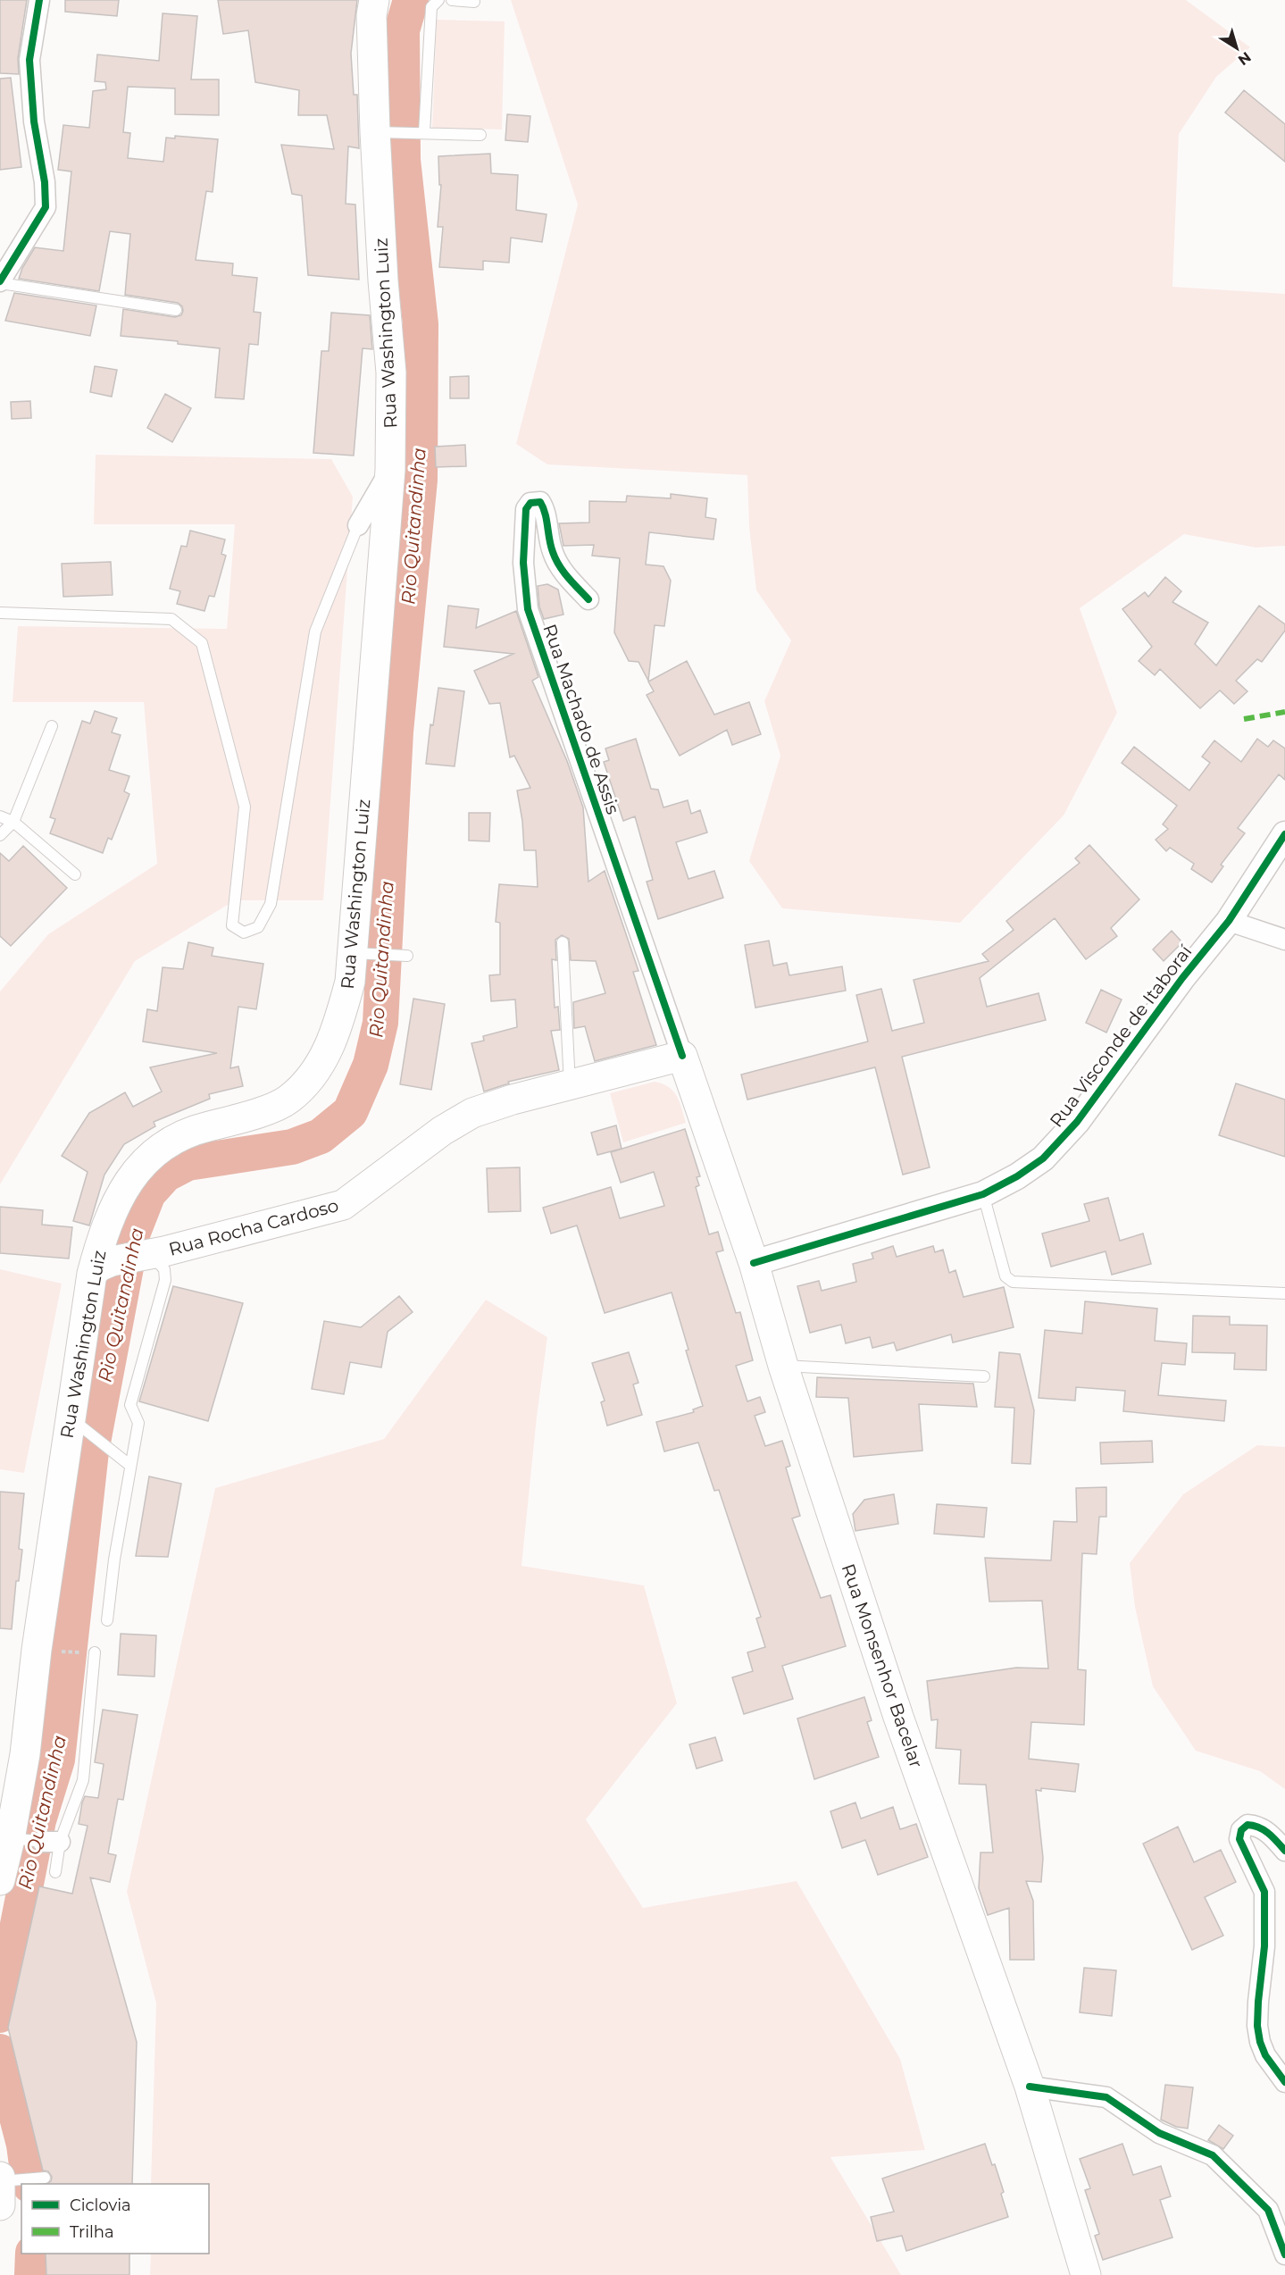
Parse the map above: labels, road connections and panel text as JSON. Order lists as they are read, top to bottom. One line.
{"streets":{"main road":["Rua Washington Luiz","Rua Rocha Cardoso","Rua Monsenhor Bacelar"],"street":["Rua Machado de Assis","Rua Visconde de Itaboraí"]},"crossings":[["Rua Washington Luiz","Rua Rocha Cardoso"],["Rua Machado de Assis","Rua Rocha Cardoso"],["Rua Machado de Assis","Rua Monsenhor Bacelar"],["Rua Visconde de Itaboraí","Rua Monsenhor Bacelar"],["Rua Rocha Cardoso","Rua Monsenhor Bacelar"]],"water":["Rio Quitandinha"],"legend":["Ciclovia","Trilha"],"north":"bottom right"}
